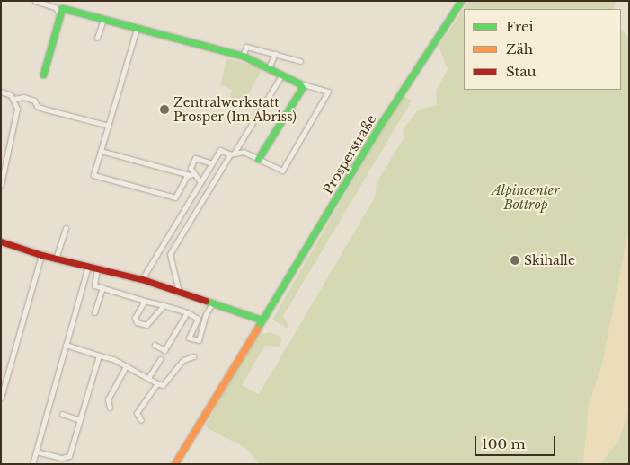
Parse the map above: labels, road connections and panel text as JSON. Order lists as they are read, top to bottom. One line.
{"streets":{"street":["Prosperstraße"]},"parks":["Alpincenter Bottrop"],"places":["Zentralwerkstatt Prosper (Im Abriss)","Skihalle"],"legend":["Frei","Zäh","Stau"],"scale_bar":"100 m"}
